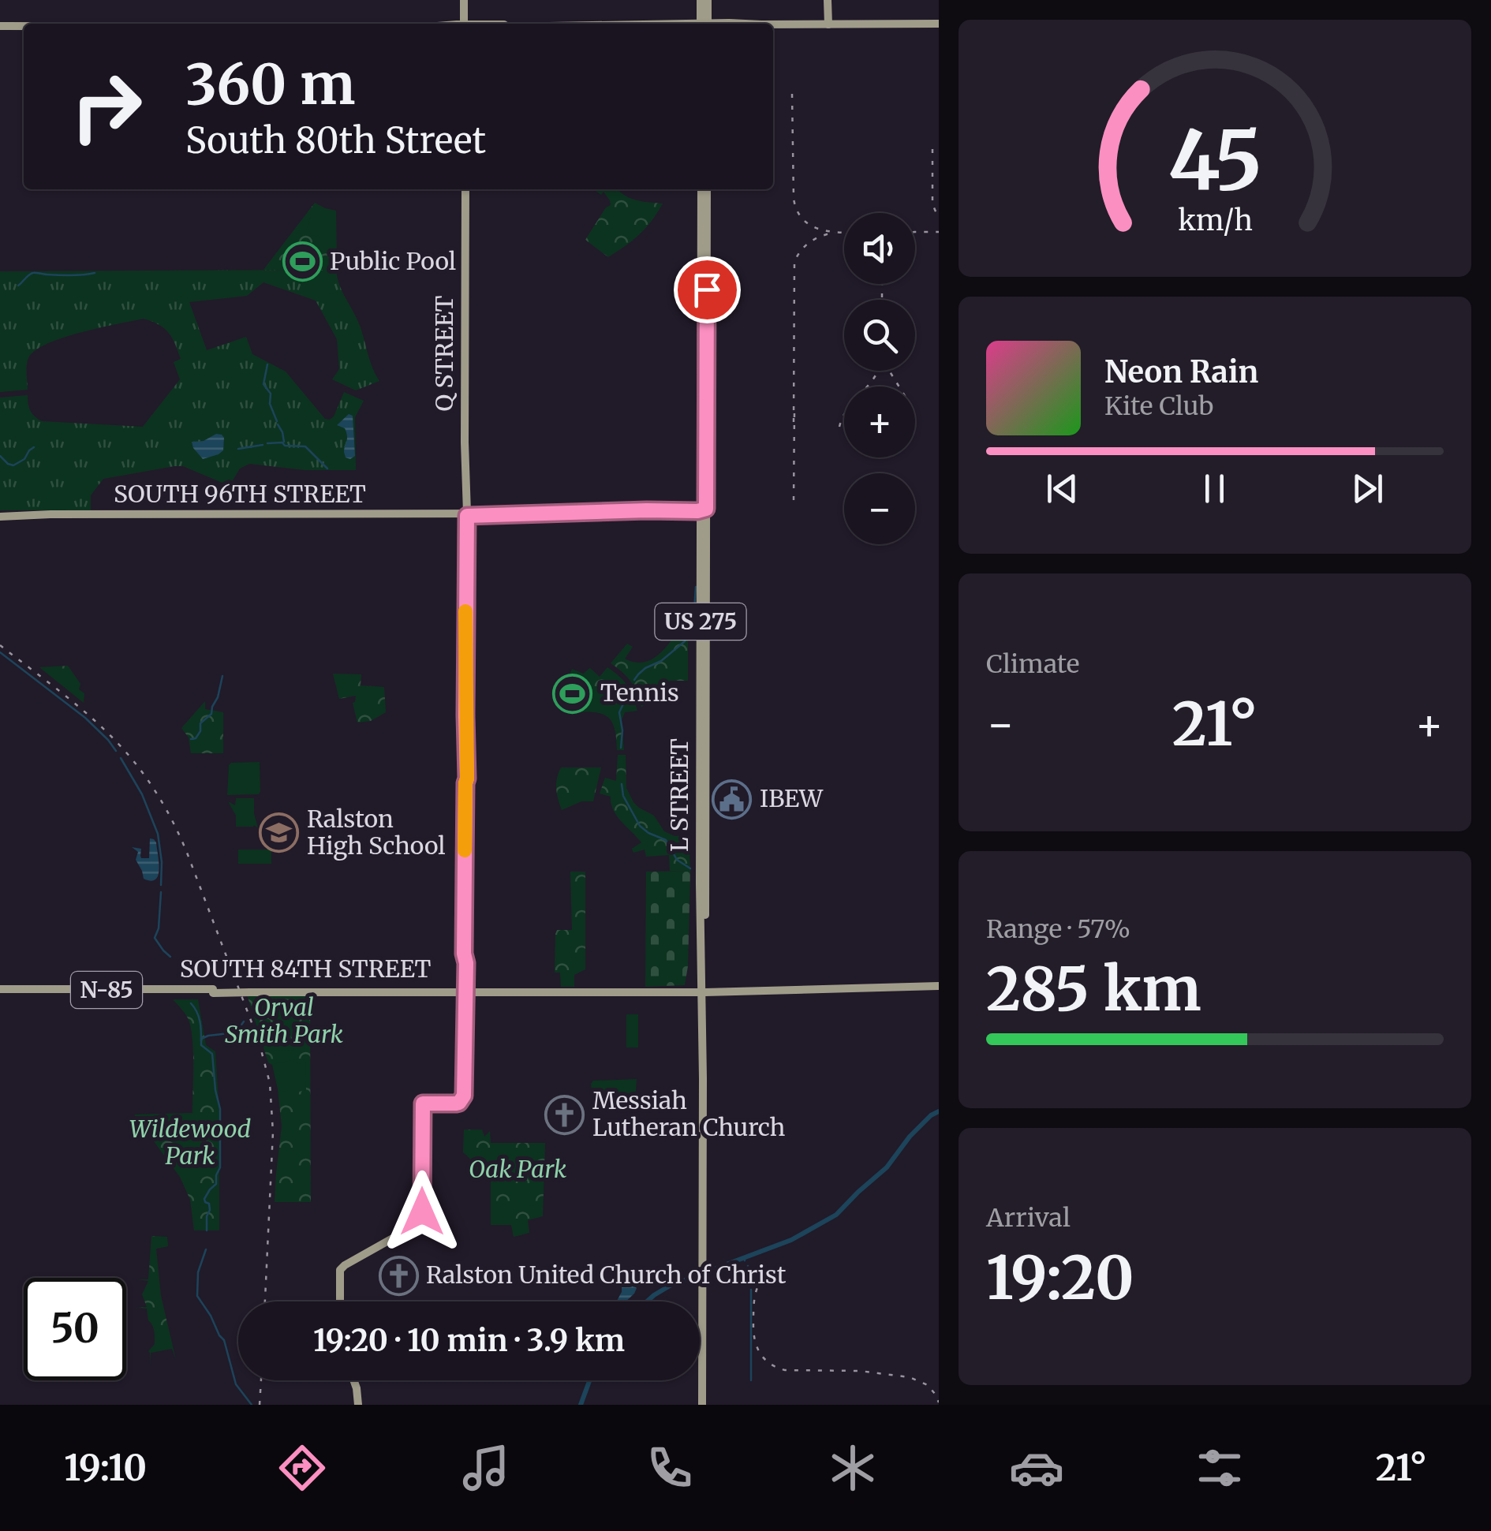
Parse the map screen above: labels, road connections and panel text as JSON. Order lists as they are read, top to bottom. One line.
{"streets":{"main road":["Q STREET","SOUTH 96TH STREET","US 275","L STREET","SOUTH 84TH STREET","N-85"]},"crossings":[["Q STREET","SOUTH 96TH STREET"],["Q STREET","SOUTH 84TH STREET"],["SOUTH 96TH STREET","L STREET"],["L STREET","SOUTH 84TH STREET"]],"parks":["Orval Smith Park","Wildewood Park","Oak Park"],"places":{"sports":["Public Pool","Tennis"],"public building":["IBEW"],"school or university":["Ralston High School"],"church":["Messiah Lutheran Church","Ralston United Church of Christ"]},"page":{"turn":["360 m","South 80th Street"],"map_buttons":["+","−"],"song":["Neon Rain","Kite Club"],"tile":["Climate",["Range · 57%","285 km"],["Arrival","19:20"]],"heat":["−","21°","+"],"limit":"50","trip":"19:20 · 10 min · 3.9 km","tabs":["19:10","21°"],"gauge":["45","km/h"]}}
